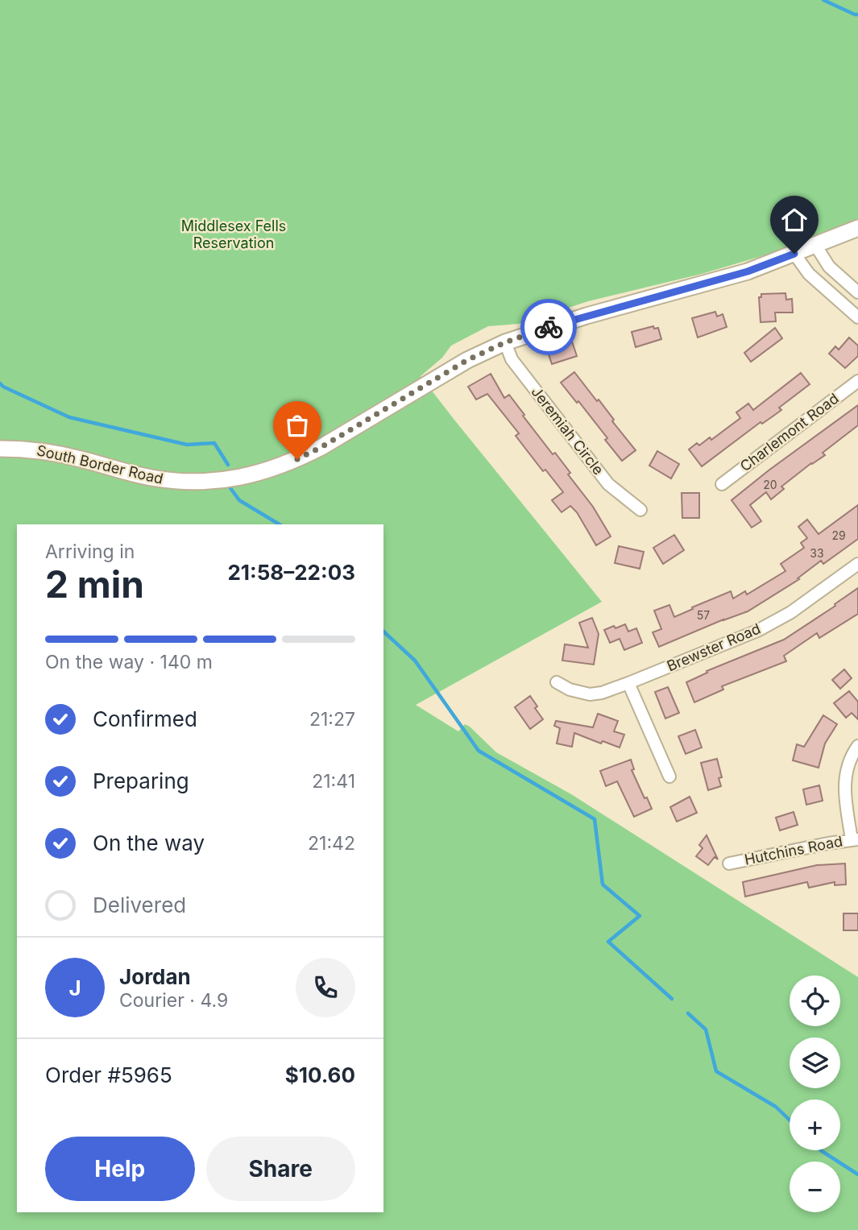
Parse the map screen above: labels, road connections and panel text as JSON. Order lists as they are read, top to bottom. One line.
{"streets":{"main road":["South Border Road"],"street":["Jeremiah Circle","Charlemont Road","Brewster Road","Hutchins Road"]},"crossings":[["Jeremiah Circle","South Border Road"]],"parks":["Middlesex Fells Reservation"],"house_numbers":["20","29","33","57"],"page":{"heading":["2 min","Arriving in","21:58–22:03"],"panel":["Jordan","Courier · 4.9","Order #5965","$10.60"],"bar":"On the way · 140 m","list":[["Confirmed","21:27"],["Preparing","21:41"],["On the way","21:42"],"Delivered"],"round":"J","map_buttons":["+","−"],"buttons":["Help","Share"]}}
